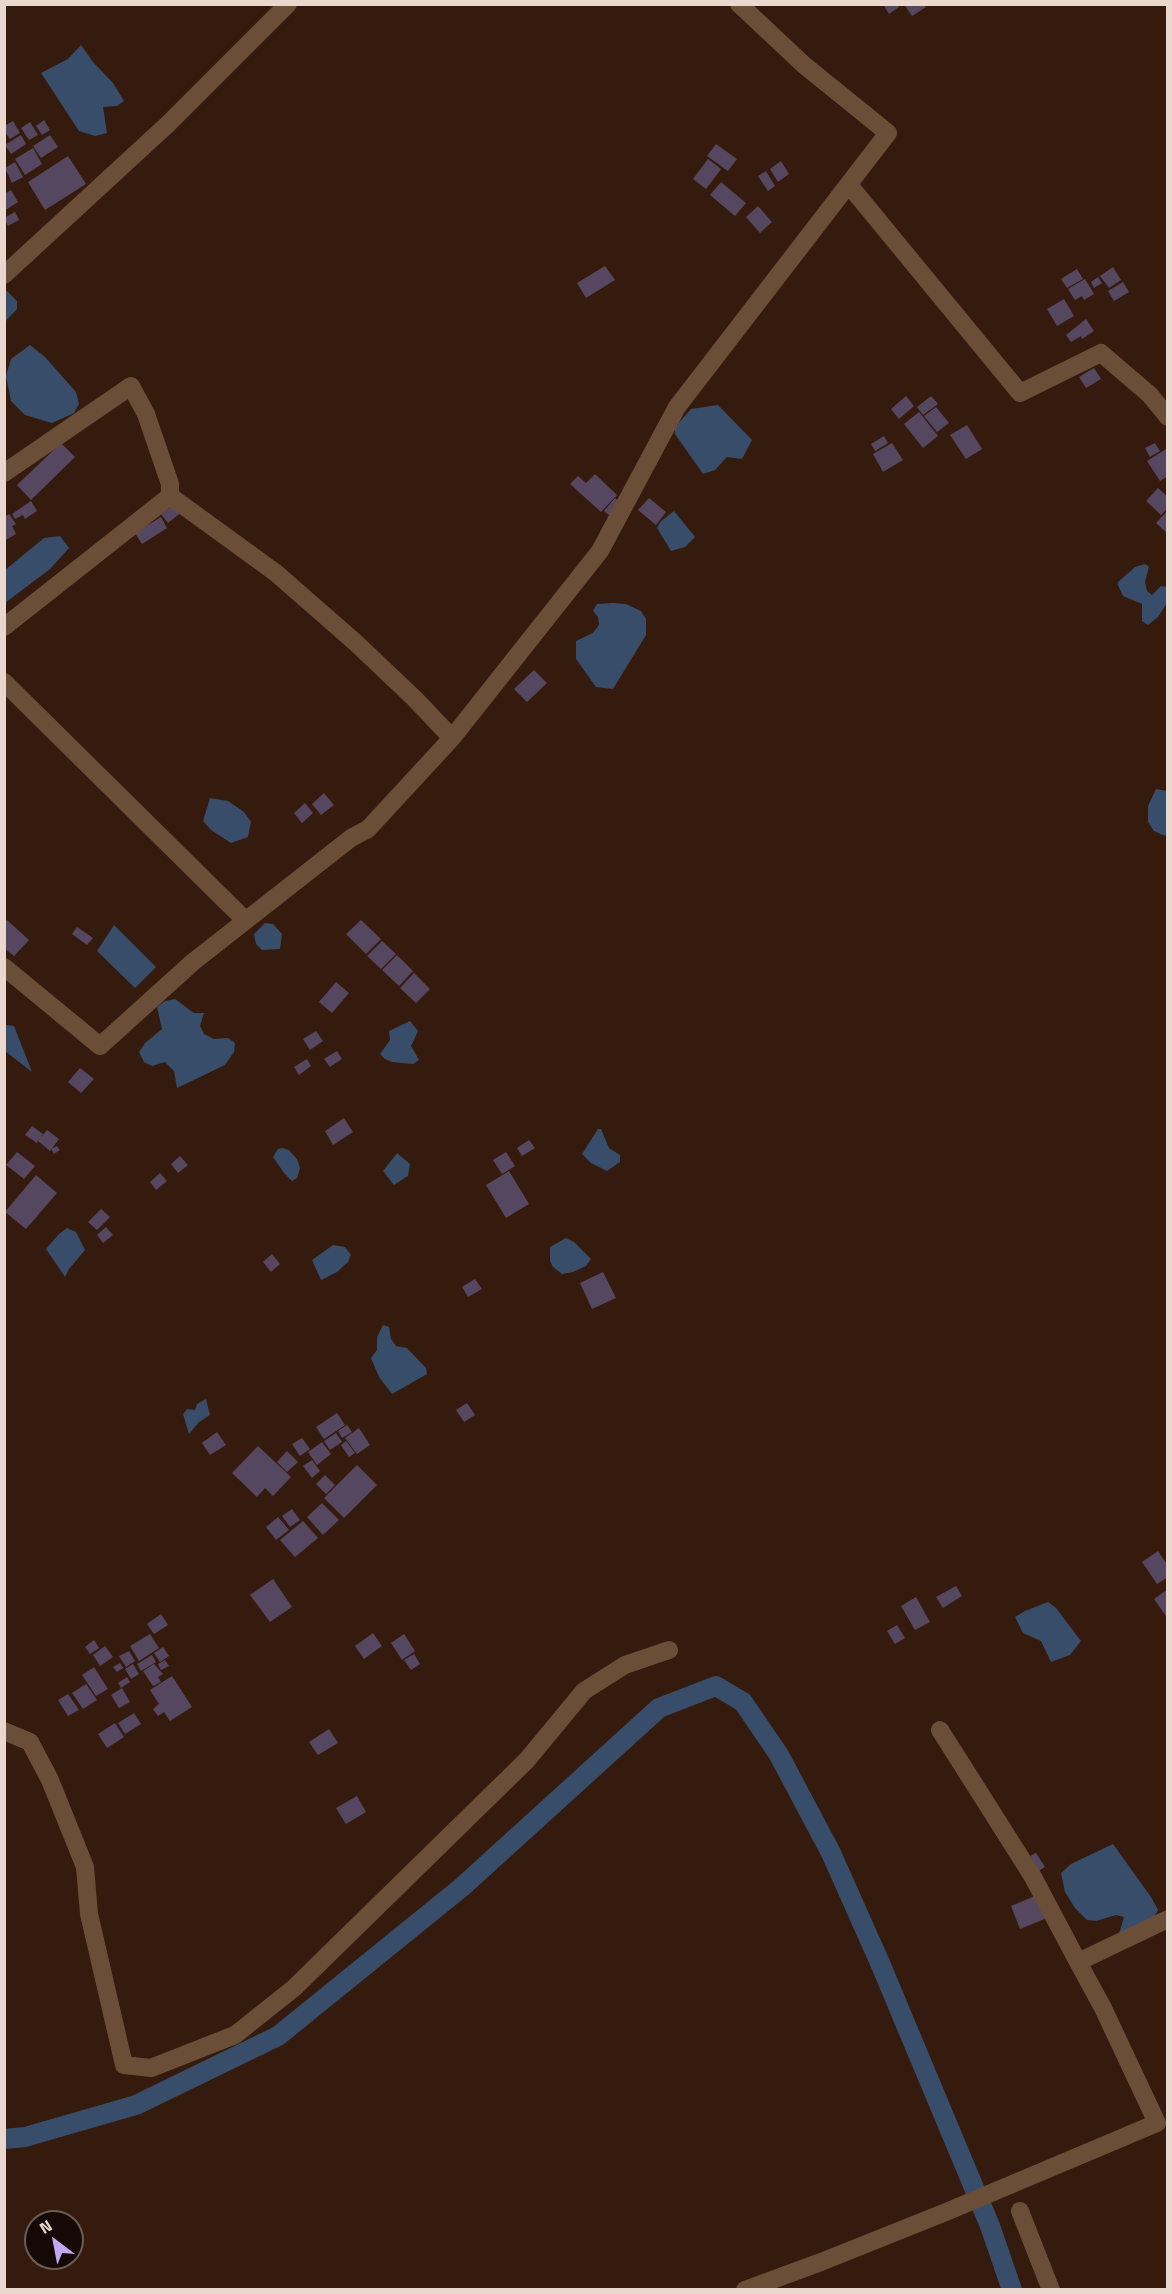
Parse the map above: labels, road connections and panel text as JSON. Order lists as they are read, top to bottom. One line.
{"north":"top left"}
